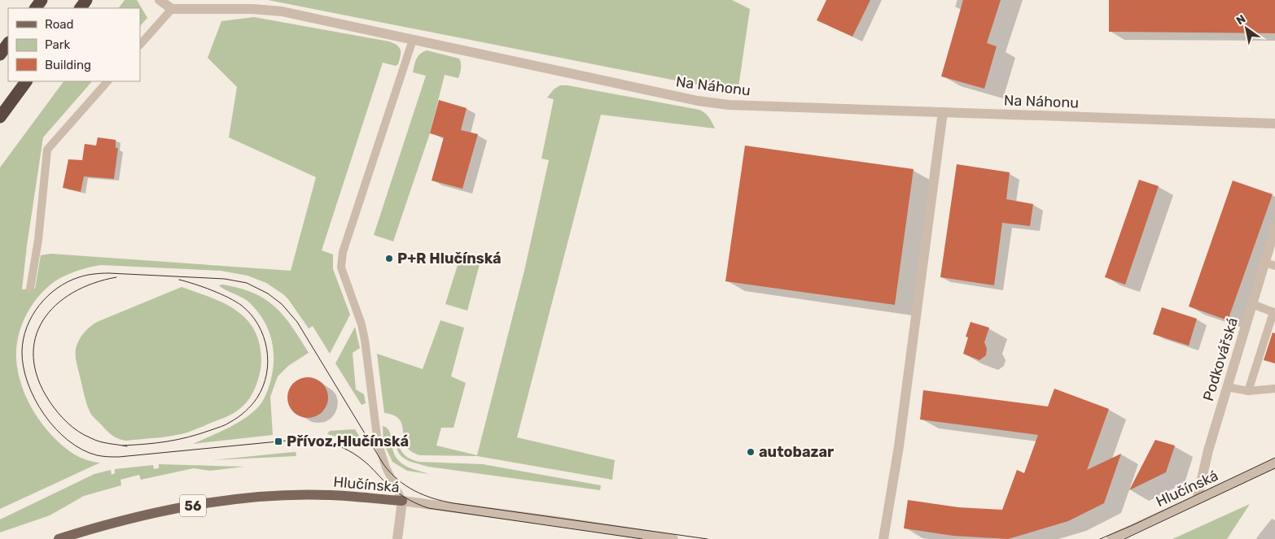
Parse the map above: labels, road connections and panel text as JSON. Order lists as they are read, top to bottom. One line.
{"streets":{"main road":["Hlučínská","56"],"street":["Na Náhonu","Podkovářská"]},"crossings":[["Podkovářská","Hlučínská"]],"places":{"other":["P+R Hlučínská","autobazar"],"transit":["Přívoz,Hlučínská"]},"legend":["Road","Park","Building"],"north":"top left"}
